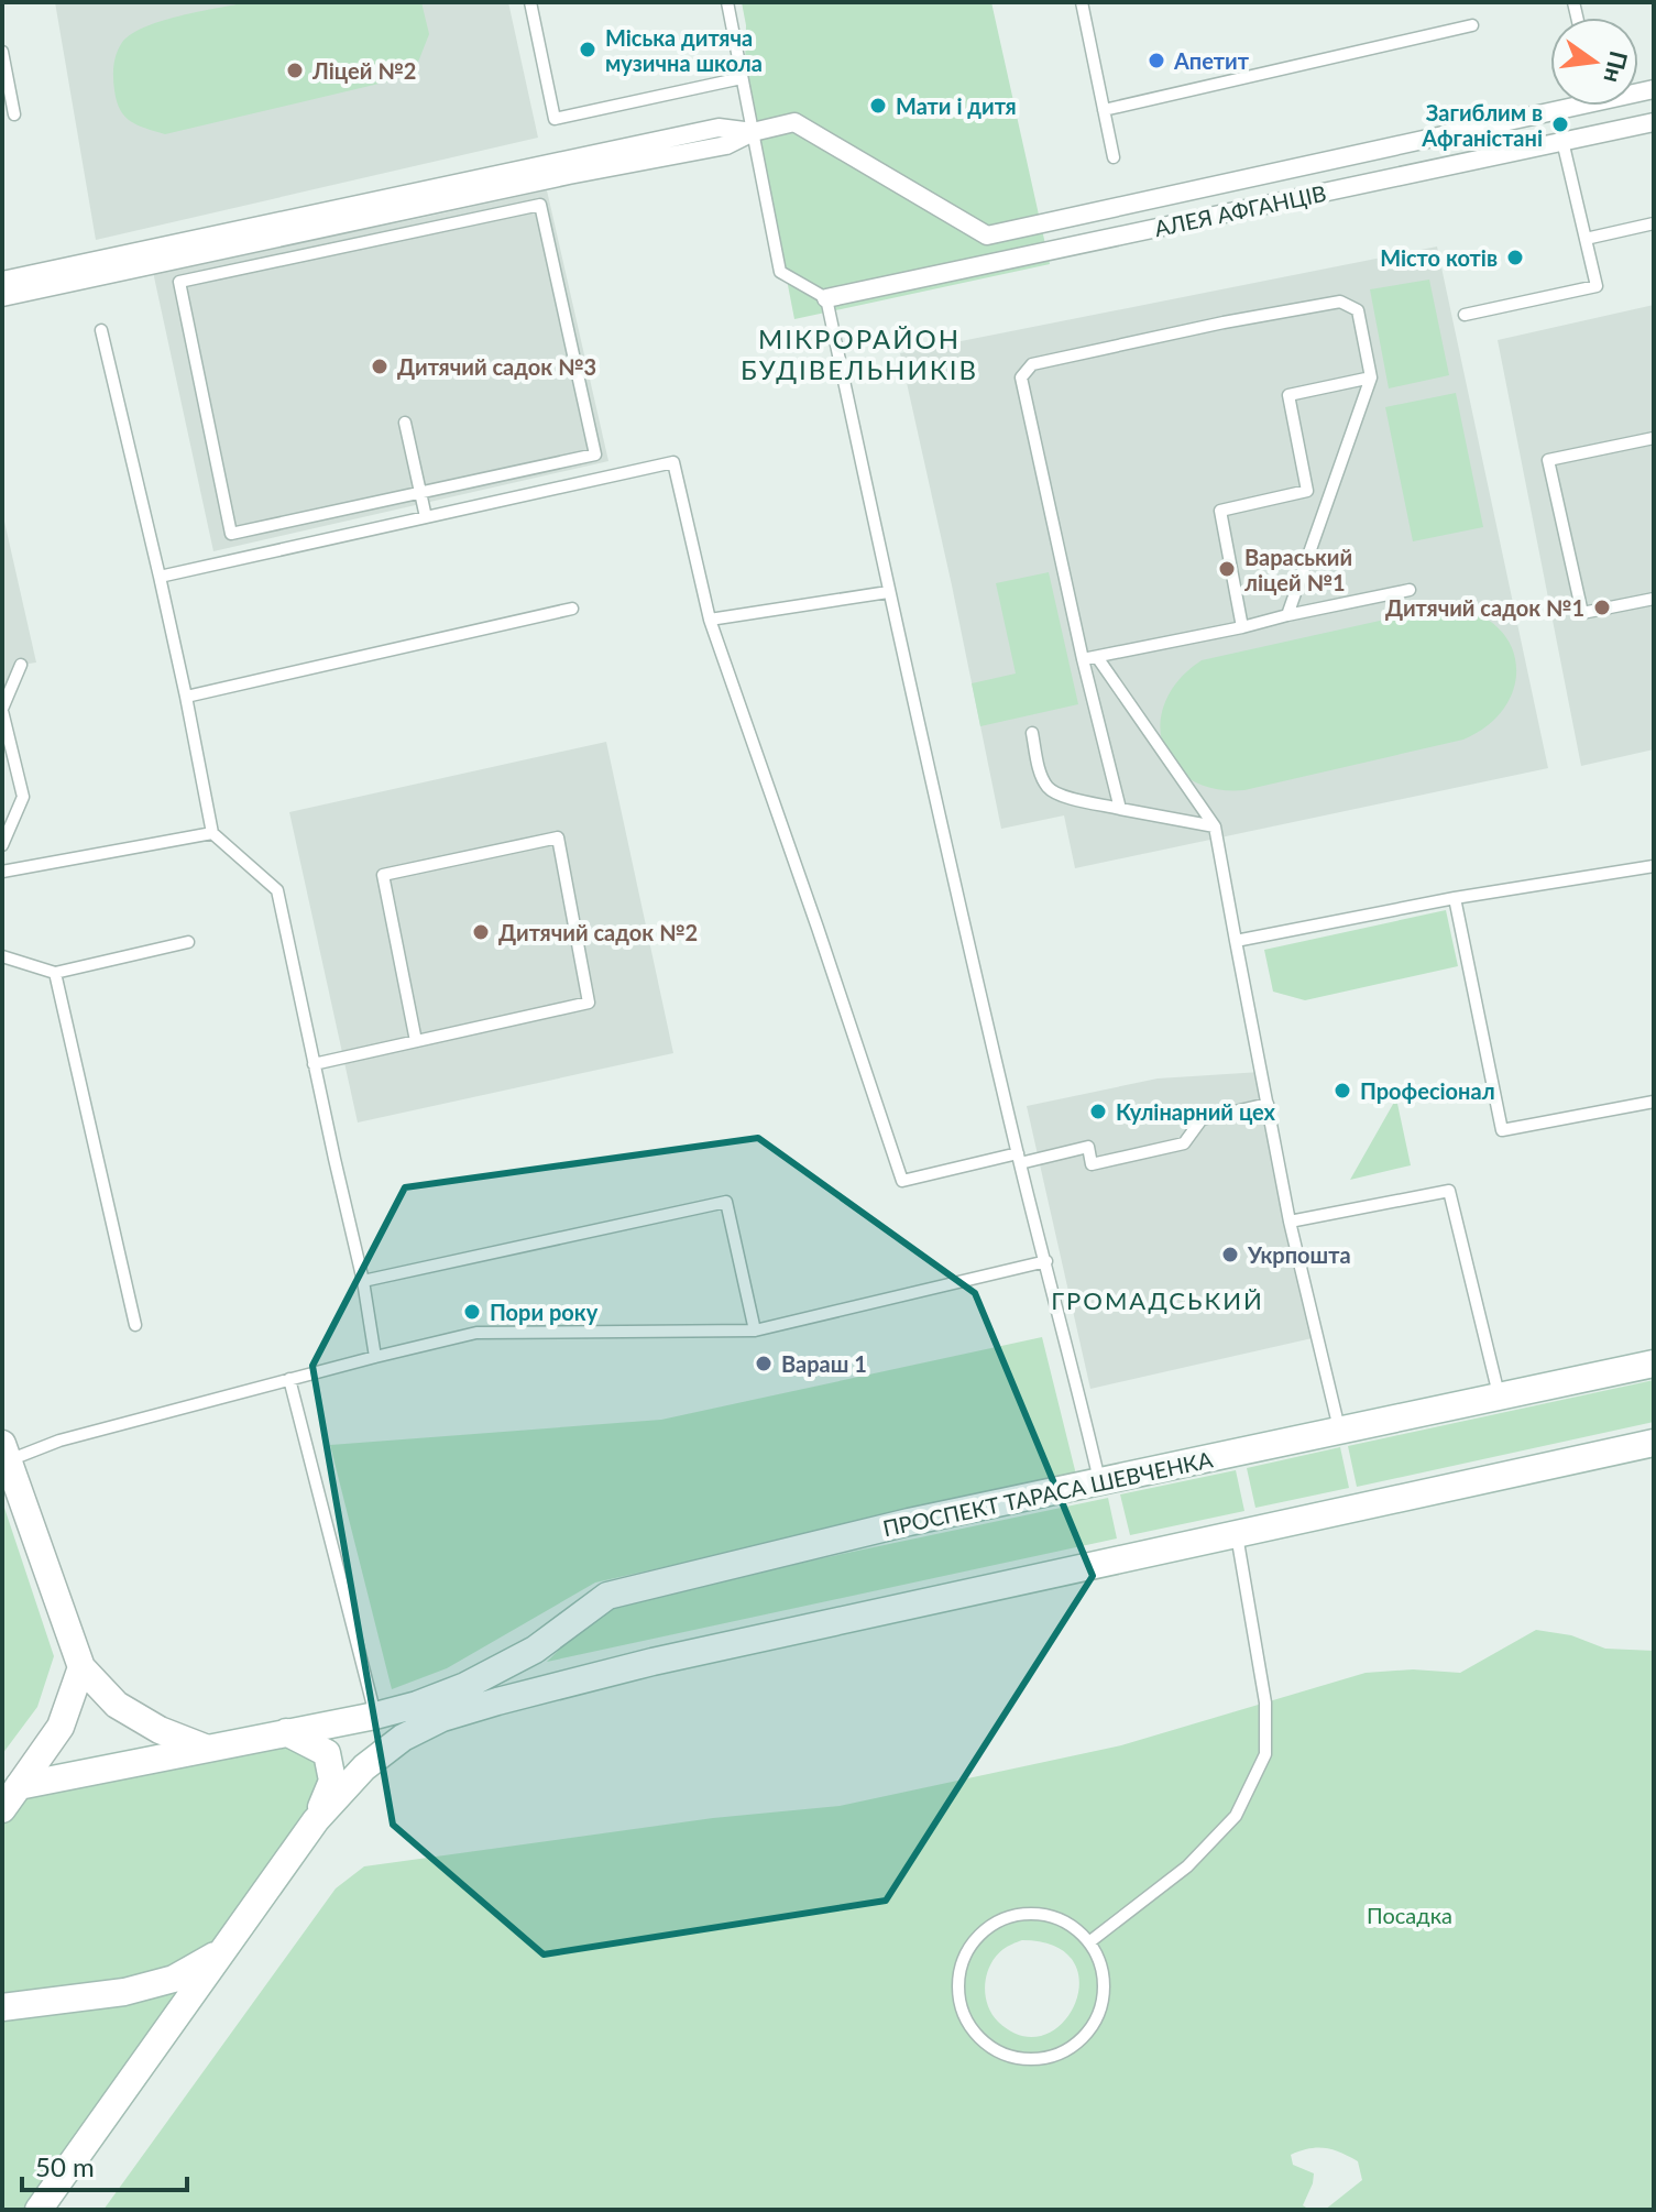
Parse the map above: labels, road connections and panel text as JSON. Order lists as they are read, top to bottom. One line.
{"streets":{"main road":["ПРОСПЕКТ ТАРАСА ШЕВЧЕНКА"],"street":["АЛЕЯ АФГАНЦІВ"]},"districts":["МІКРОРАЙОН БУДІВЕЛЬНИКІВ","ГРОМАДСЬКИЙ"],"parks":["Посадка"],"places":["Міська дитяча музична школа","Апетит","Ліцей №2","Мати і дитя","Загиблим в Афганістані","Місто котів","Дитячий садок №3","Вараський ліцей №1","Дитячий садок №1","Дитячий садок №2","Професіонал","Кулінарний цех","Укрпошта","Пори року","Вараш 1"],"scale_bar":"50 m","north":"right"}
